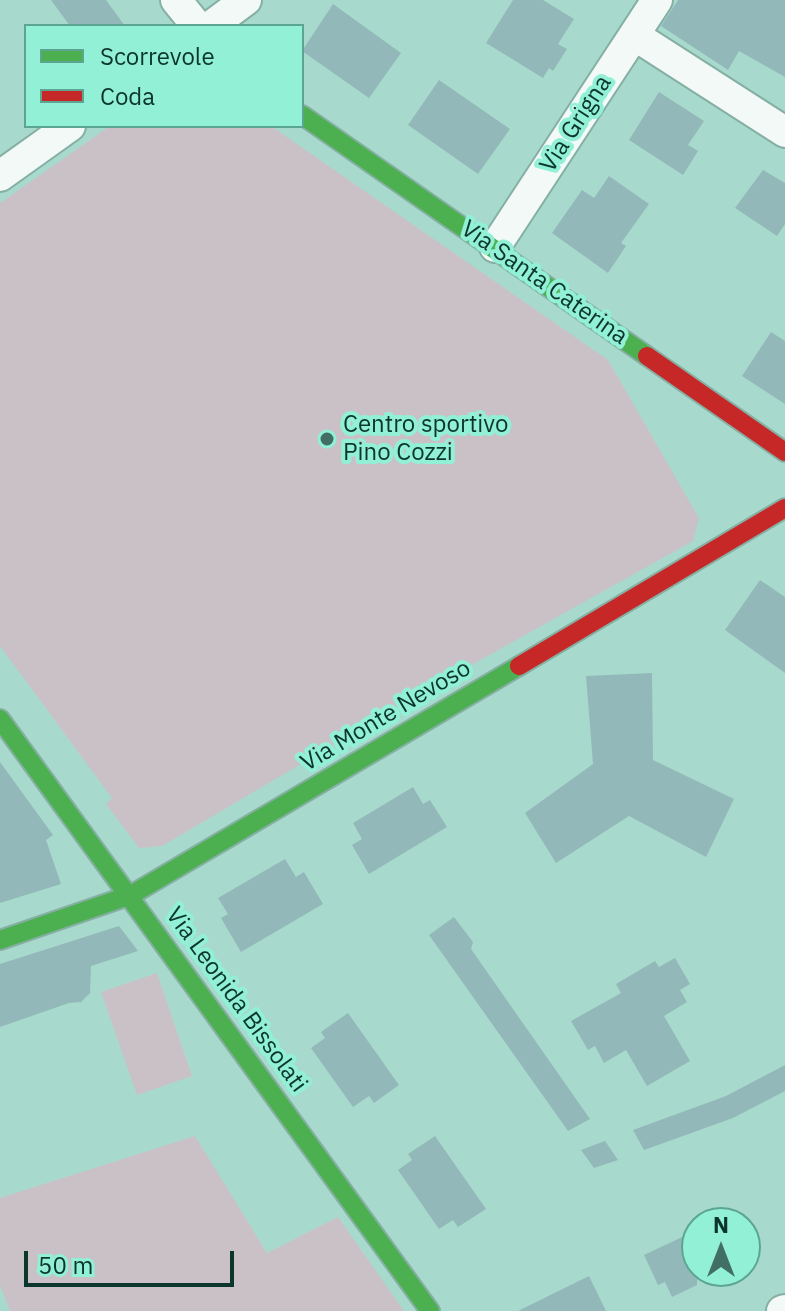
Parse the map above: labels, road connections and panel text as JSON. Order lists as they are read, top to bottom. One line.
{"streets":{"street":["Via Grigna","Via Santa Caterina","Via Monte Nevoso","Via Leonida Bissolati"]},"crossings":[["Via Grigna","Via Santa Caterina"],["Via Monte Nevoso","Via Leonida Bissolati"]],"places":["Centro sportivo Pino Cozzi"],"legend":["Scorrevole","Coda"],"scale_bar":"50 m","north":"top"}
